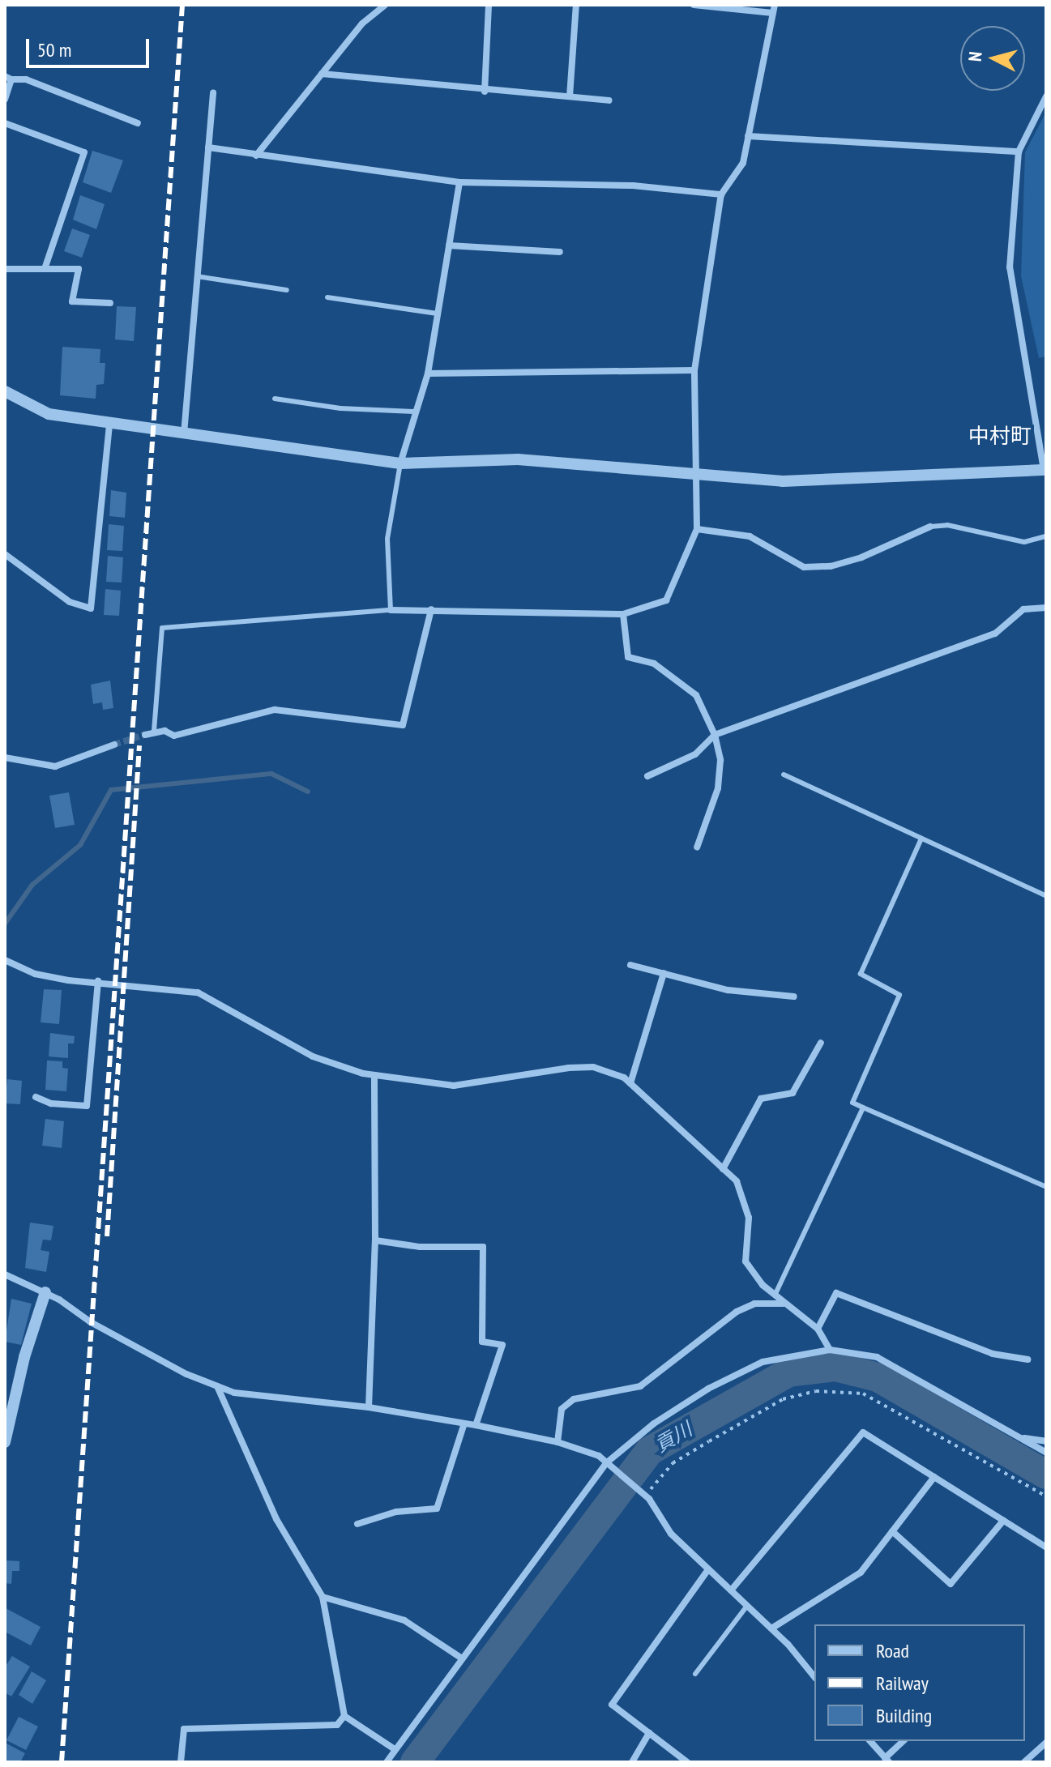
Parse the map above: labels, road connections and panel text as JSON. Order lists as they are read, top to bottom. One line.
{"districts":["中村町"],"water":["貢川"],"legend":["Road","Railway","Building"],"scale_bar":"50 m","north":"left"}
